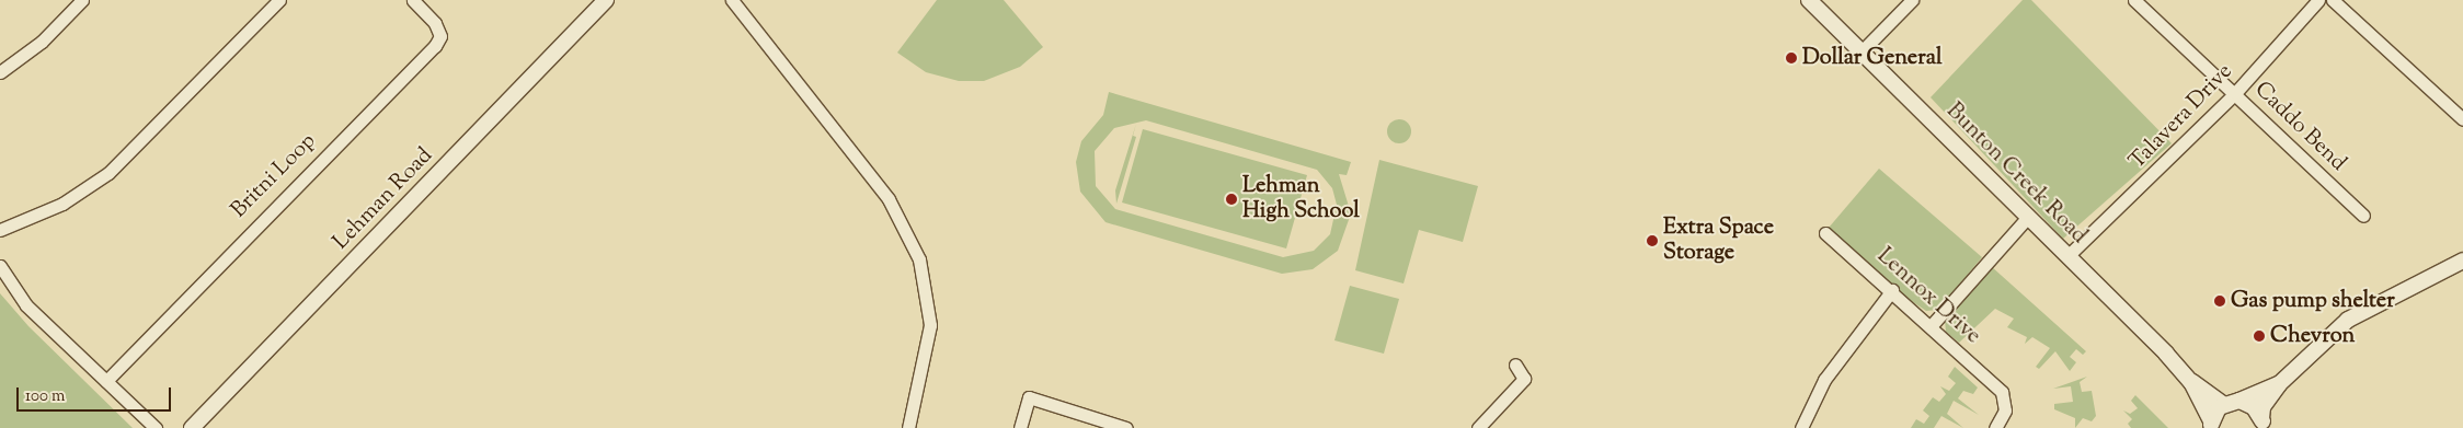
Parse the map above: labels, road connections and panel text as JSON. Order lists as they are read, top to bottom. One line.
{"streets":{"street":["Talavera Drive","Caddo Bend","Bunton Creek Road","Britni Loop","Lehman Road","Lennox Drive"]},"crossings":[["Talavera Drive","Caddo Bend"],["Talavera Drive","Bunton Creek Road"]],"places":["Dollar General","Lehman High School","Extra Space Storage","Gas pump shelter","Chevron"],"scale_bar":"100 m"}
